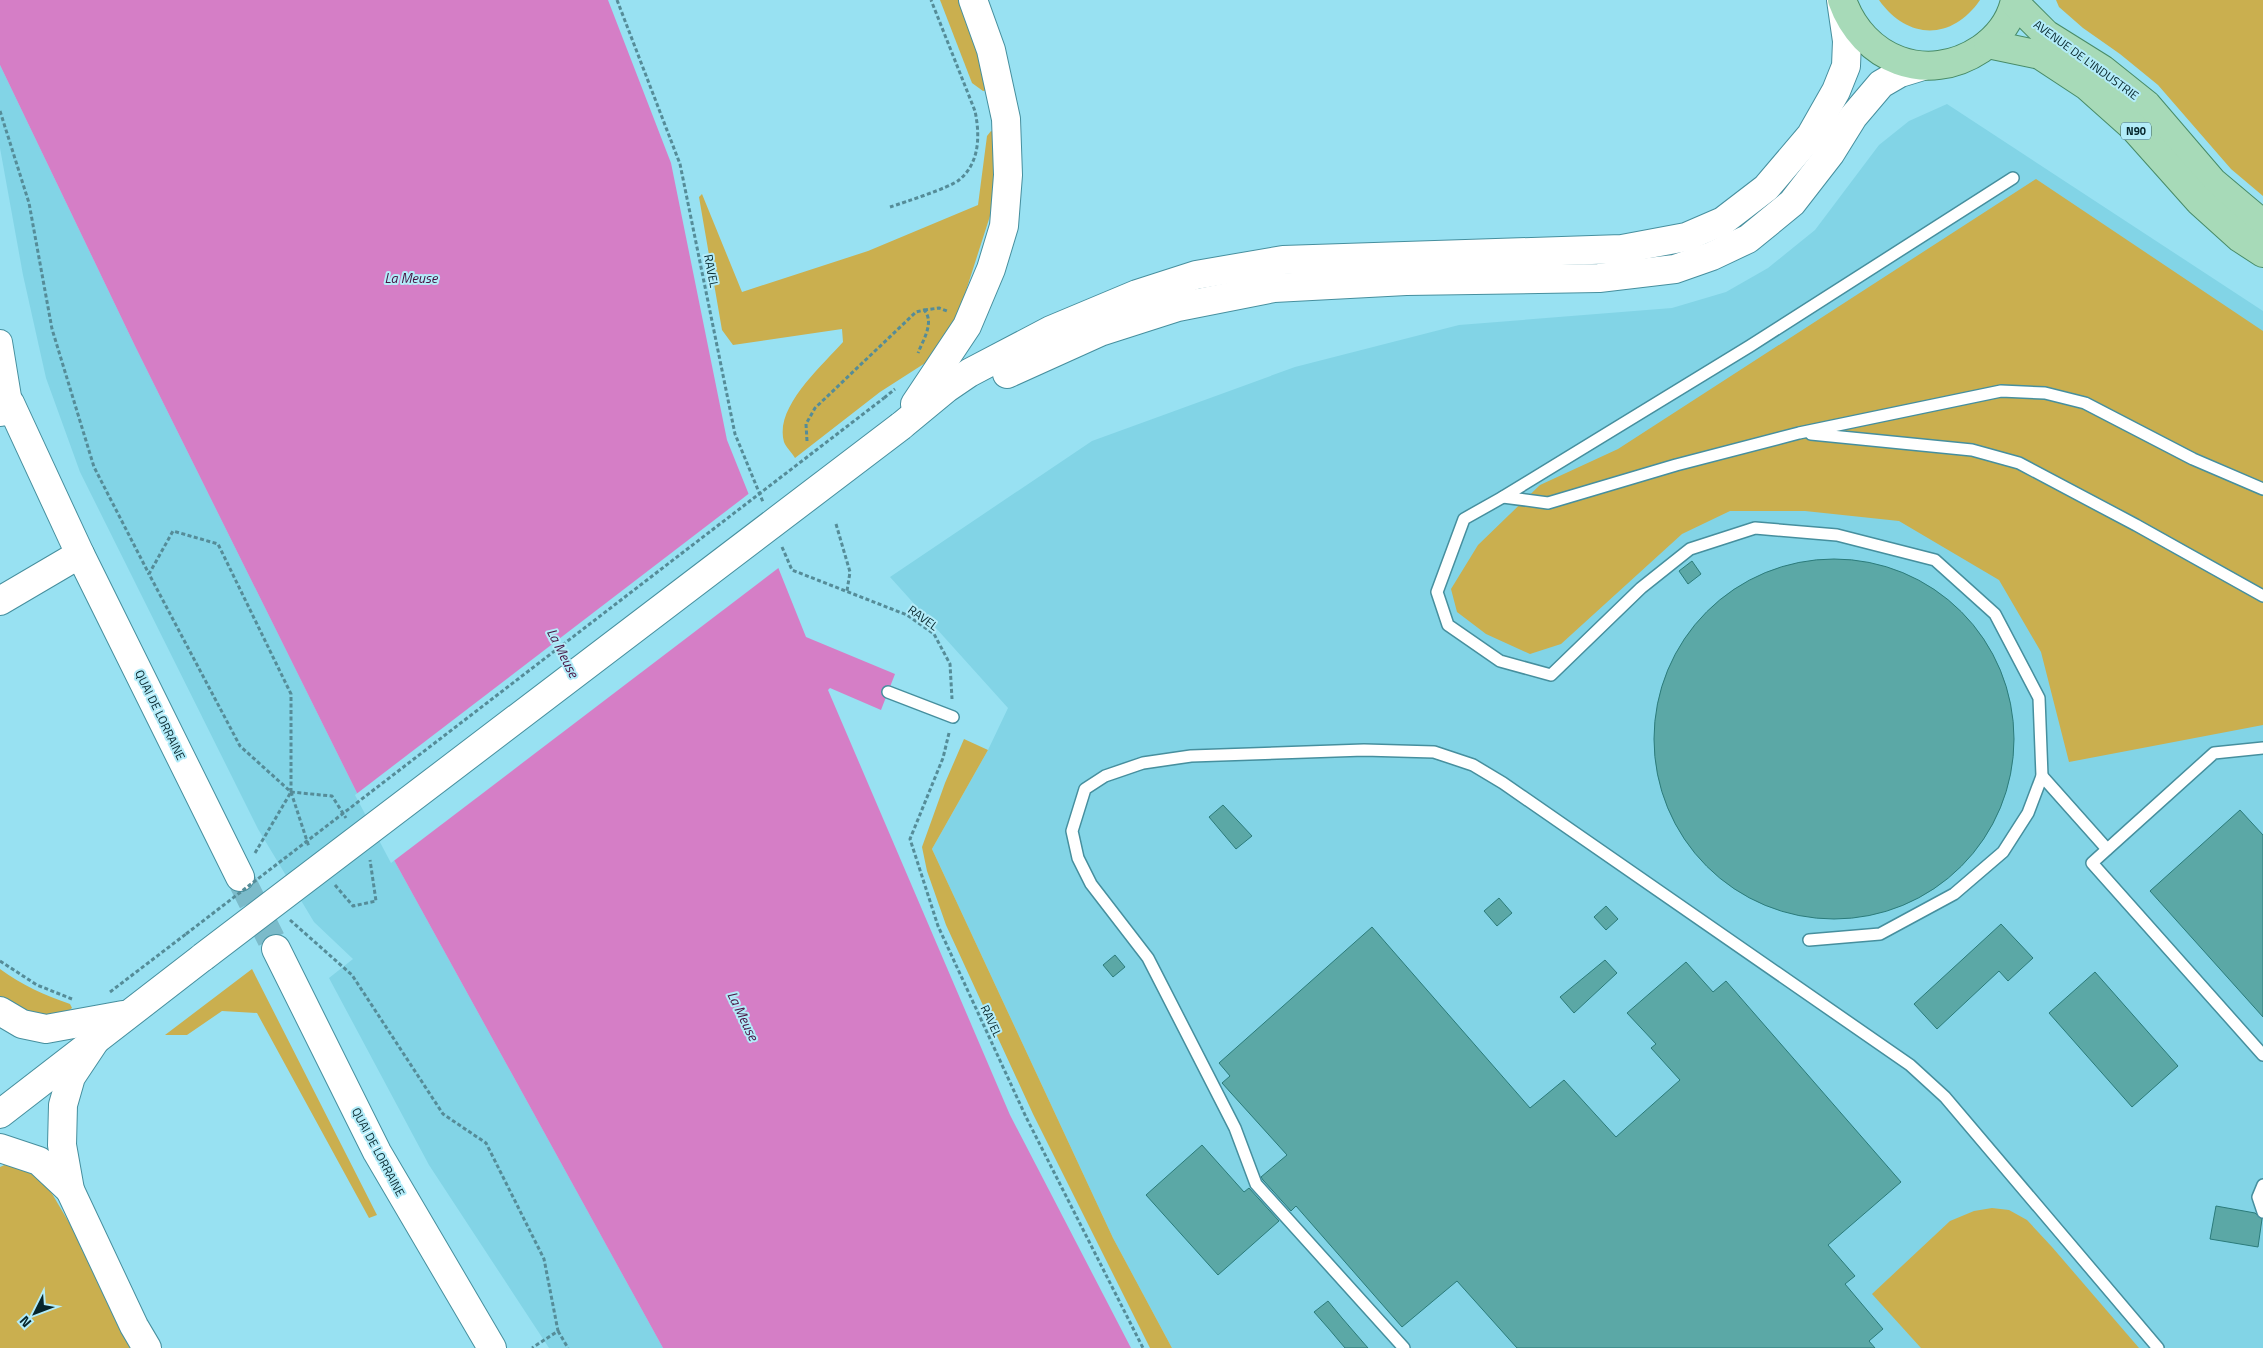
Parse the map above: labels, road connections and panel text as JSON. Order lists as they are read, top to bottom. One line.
{"streets":{"main road":["AVENUE DE L'INDUSTRIE","N90","QUAI DE LORRAINE"],"path":["RAVEL"]},"crossings":[["AVENUE DE L'INDUSTRIE","N90"]],"water":["La Meuse"],"north":"bottom left"}
